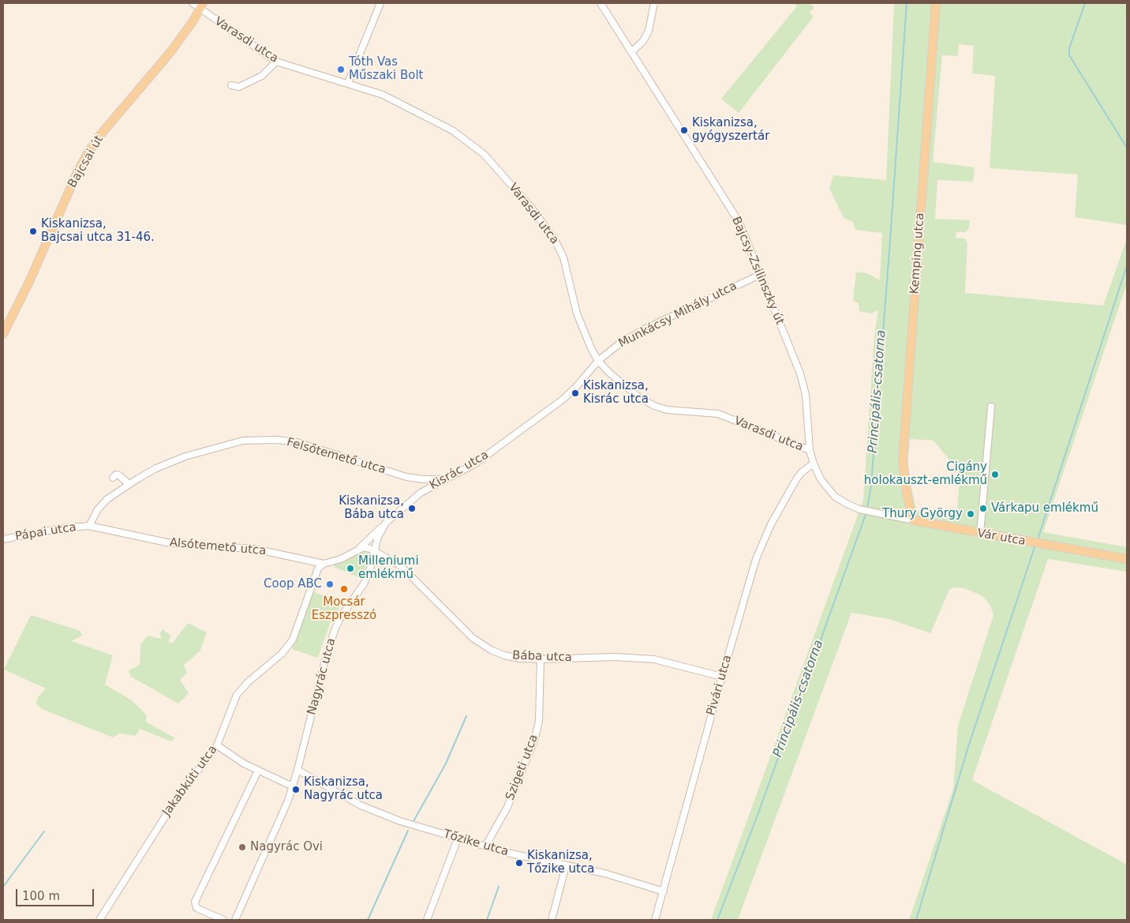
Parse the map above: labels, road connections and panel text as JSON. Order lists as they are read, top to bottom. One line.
{"streets":{"main road":["Bajcsai út","Kemping utca","Vár utca"],"street":["Varasdi utca","Bajcsy-Zsilinszky út","Munkácsy Mihály utca","Felsőtemető utca","Kisrác utca","Pápai utca","Alsótemető utca","Bába utca","Nagyrác utca","Pivári utca","Szigeti utca","Jakabkúti utca","Tőzike utca"]},"crossings":[["Varasdi utca","Bajcsai út"],["Varasdi utca","Bajcsy-Zsilinszky út"],["Varasdi utca","Munkácsy Mihály utca"],["Varasdi utca","Kisrác utca"],["Kemping utca","Vár utca"],["Bajcsy-Zsilinszky út","Munkácsy Mihály utca"],["Bajcsy-Zsilinszky út","Vár utca"],["Bajcsy-Zsilinszky út","Pivári utca"],["Munkácsy Mihály utca","Kisrác utca"],["Felsőtemető utca","Kisrác utca"],["Felsőtemető utca","Pápai utca"],["Felsőtemető utca","Alsótemető utca"],["Kisrác utca","Bába utca"],["Kisrác utca","Nagyrác utca"],["Pápai utca","Alsótemető utca"],["Alsótemető utca","Jakabkúti utca"],["Bába utca","Nagyrác utca"],["Bába utca","Pivári utca"],["Bába utca","Szigeti utca"],["Nagyrác utca","Tőzike utca"],["Pivári utca","Tőzike utca"],["Szigeti utca","Tőzike utca"]],"water":["Principális-csatorna"],"places":["Tóth Vas Műszaki Bolt","Kiskanizsa, gyógyszertár","Kiskanizsa, Bajcsai utca 31-46.","Kiskanizsa, Kisrác utca","Cigány holokauszt-emlékmű","Kiskanizsa, Bába utca","Várkapu emlékmű","Thury György","Milleniumi emlékmű","Coop ABC","Mocsár Eszpresszó","Kiskanizsa, Nagyrác utca","Nagyrác Ovi","Kiskanizsa, Tőzike utca"],"scale_bar":"100 m"}
